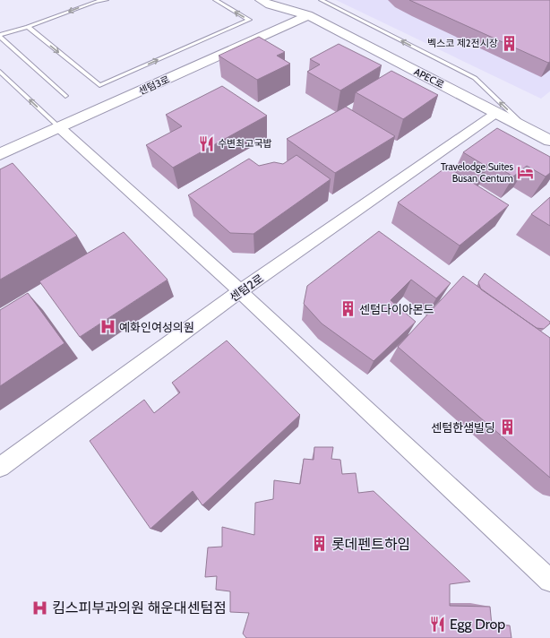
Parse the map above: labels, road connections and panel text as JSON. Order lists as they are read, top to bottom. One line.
{"streets":{"main road":["APEC로","센텀3로"],"street":["센텀2로"]},"crossings":[["APEC로","센텀3로"],["APEC로","센텀2로"]],"places":{"building":["벡스코 제2전시장","센텀다이아몬드","센텀한샘빌딩","롯데펜트하임"],"restaurant":["수변최고국밥","Egg Drop"],"hotel":["Travelodge Suites Busan Centum"],"hospital":["예화인여성의원","킴스피부과의원 해운대센텀점"]}}
